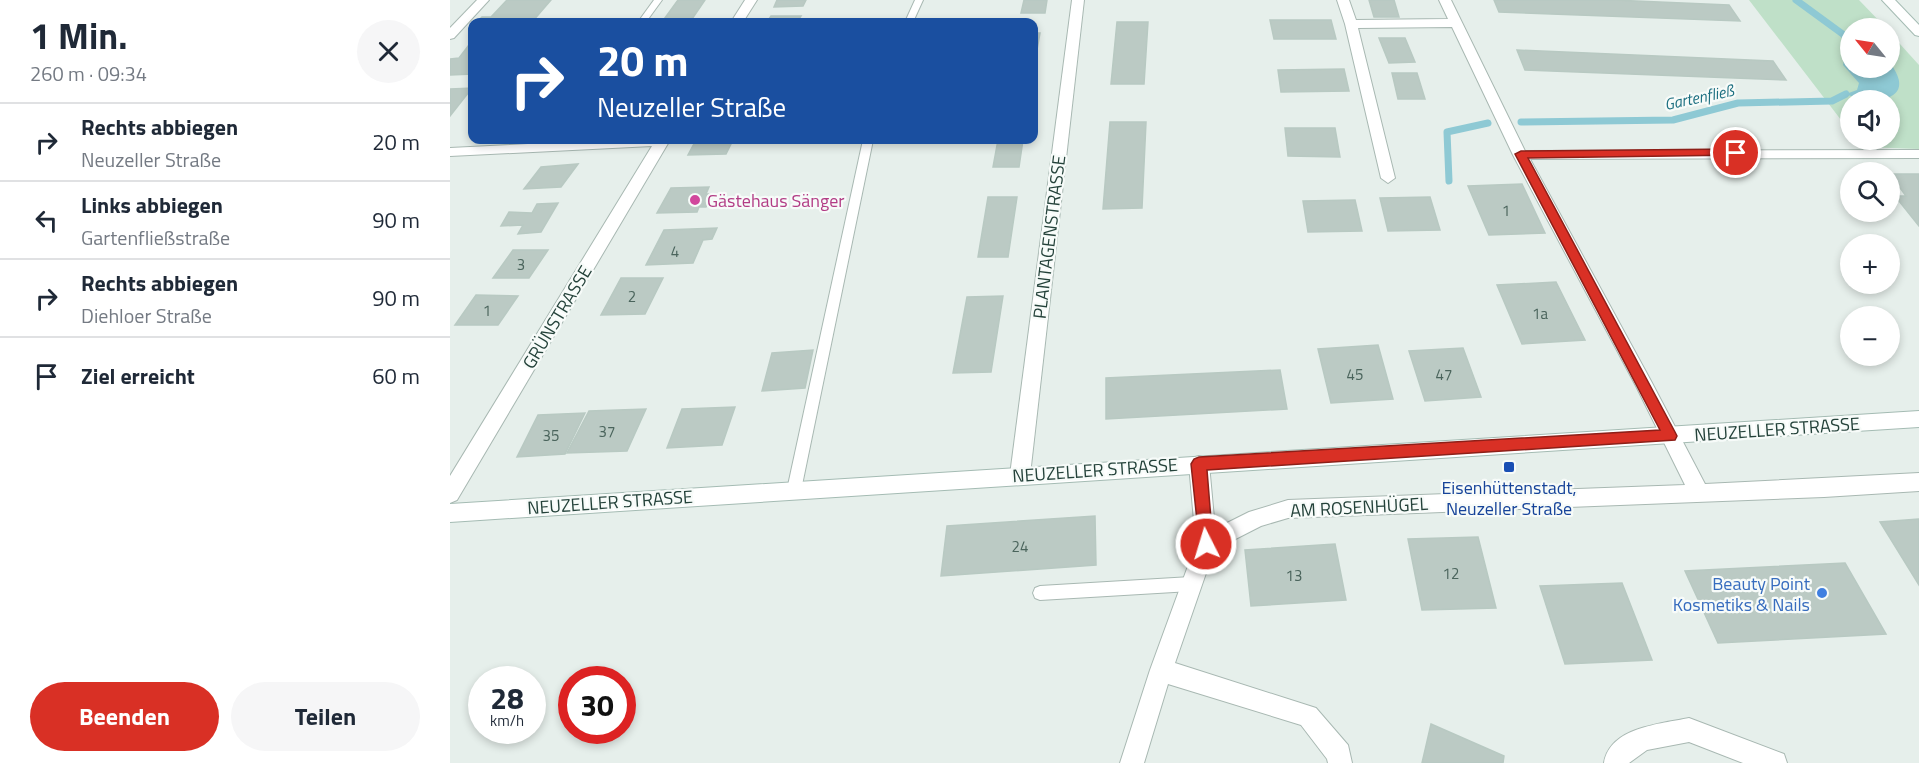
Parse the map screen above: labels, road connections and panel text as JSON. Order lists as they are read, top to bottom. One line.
{"streets":{"street":["PLANTAGENSTRASSE","GRÜNSTRASSE","NEUZELLER STRASSE","AM ROSENHÜGEL"]},"crossings":[["PLANTAGENSTRASSE","NEUZELLER STRASSE"]],"water":["Gartenfließ"],"places":{"other":["Gästehaus Sänger","Beauty Point Kosmetiks & Nails"],"transit":["Eisenhüttenstadt, Neuzeller Straße"]},"house_numbers":["1","4","3","2","1","1a","45","47","37","35","24","12","13"],"north":"top left","page":{"heading":["1 Min.","260 m · 09:34"],"map_buttons":["+","−"],"turn":["20 m","Neuzeller Straße"],"list":[{"name":"Rechts abbiegen","note":"Neuzeller Straße","value":"20 m"},{"name":"Links abbiegen","note":"Gartenfließstraße","value":"90 m"},{"name":"Rechts abbiegen","note":"Diehloer Straße","value":"90 m"},{"name":"Ziel erreicht","value":"60 m"}],"speed":"28 km/h","limit":"30","buttons":["Beenden","Teilen"]}}
